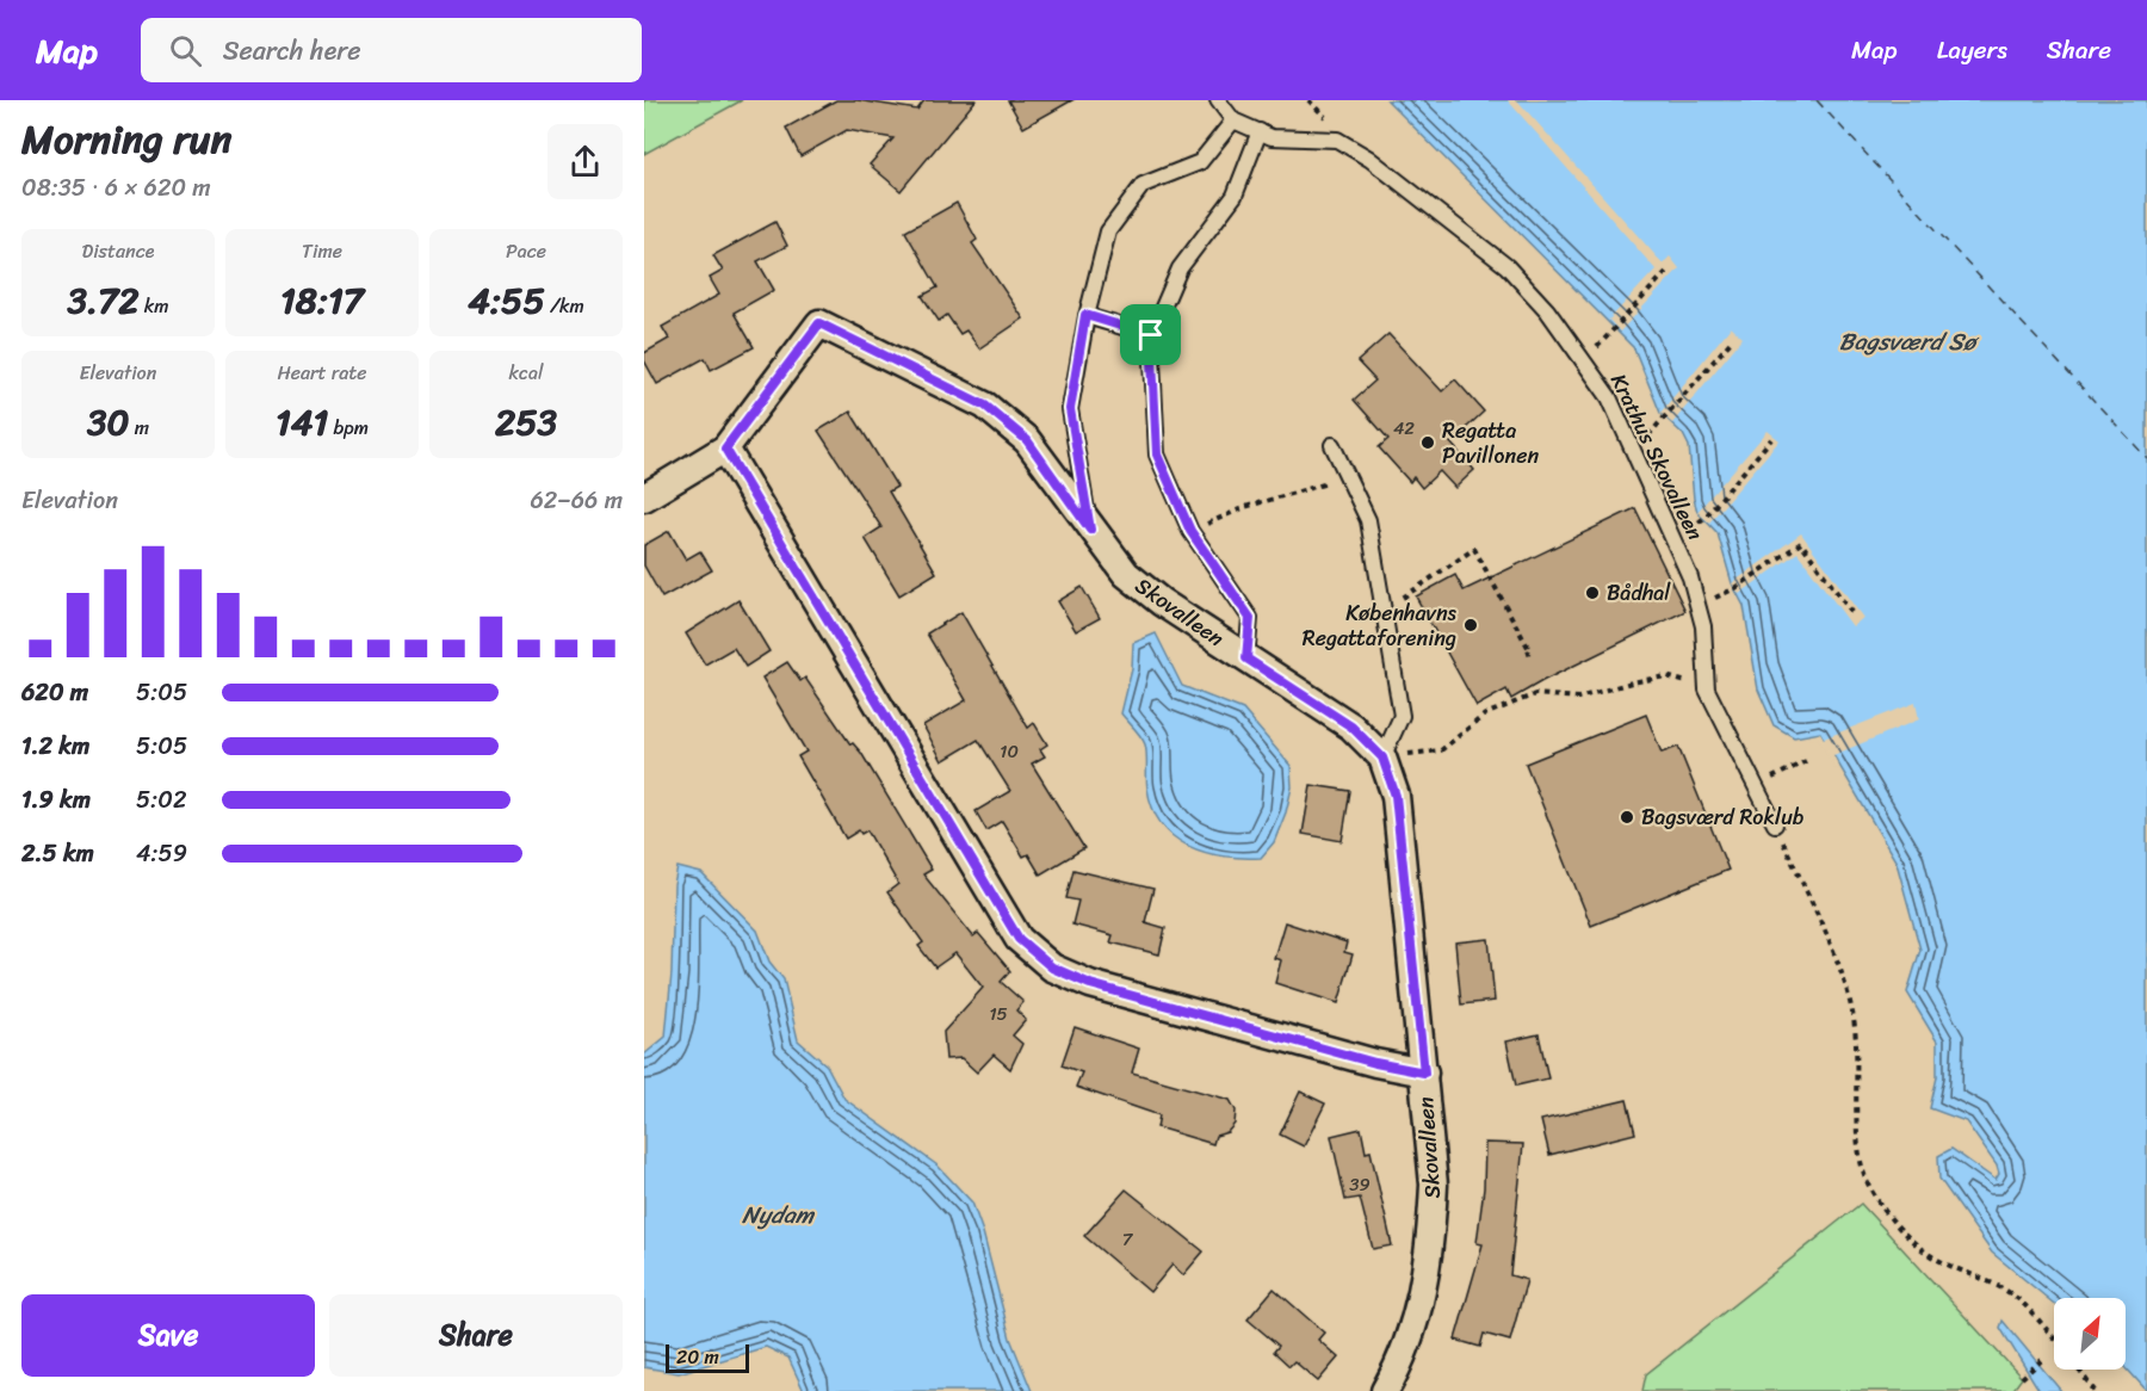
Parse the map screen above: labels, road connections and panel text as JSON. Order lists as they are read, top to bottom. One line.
{"streets":{"street":["Skovalleen"],"lane":["Krathus Skovalleen"]},"water":["Bagsværd Sø","Nydam"],"places":["Regatta Pavillonen","Bådhal","Københavns Regattaforening","Bagsværd Roklub"],"house_numbers":["42","10","15","39","7"],"scale_bar":"20 m","north":"top right","page":{"header":"Map","search":"Search here","nav":["Map","Layers","Share"],"heading":["Morning run","08:35 · 6 × 620 m"],"stats":[["Distance","3.72 km"],["Time","18:17"],["Pace","4:55 /km"],["Elevation","30 m"],["Heart rate","141 bpm"],["kcal","253"]],"chart":["Elevation","62–66 m"],"list":[{"name":"620 m","note":"5:05"},{"name":"1.2 km","note":"5:05"},{"name":"1.9 km","note":"5:02"},{"name":"2.5 km","note":"4:59"}],"buttons":["Save","Share"],"scale":"20 m"}}
